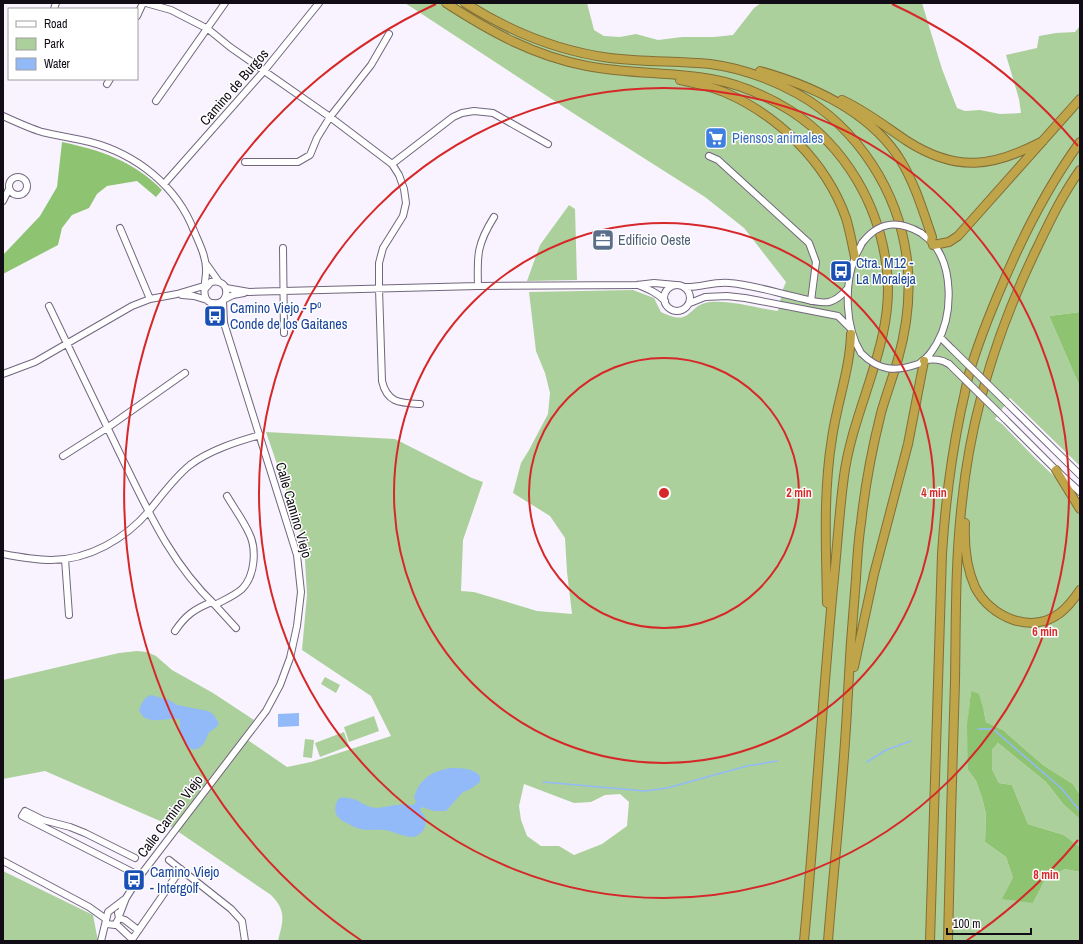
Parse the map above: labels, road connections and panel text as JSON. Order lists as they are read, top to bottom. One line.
{"streets":{"street":["Camino de Burgos","Calle Camino Viejo"]},"places":{"supermarket":["Piensos animales"],"office":["Edificio Oeste"],"bus stop":["Ctra. M12 - La Moraleja","Camino Viejo - Pº Conde de los Gaitanes","Camino Viejo - Intergolf"]},"legend":["Road","Park","Water"],"scale_bar":"100 m","rings":["2 min","4 min","6 min","8 min"]}
